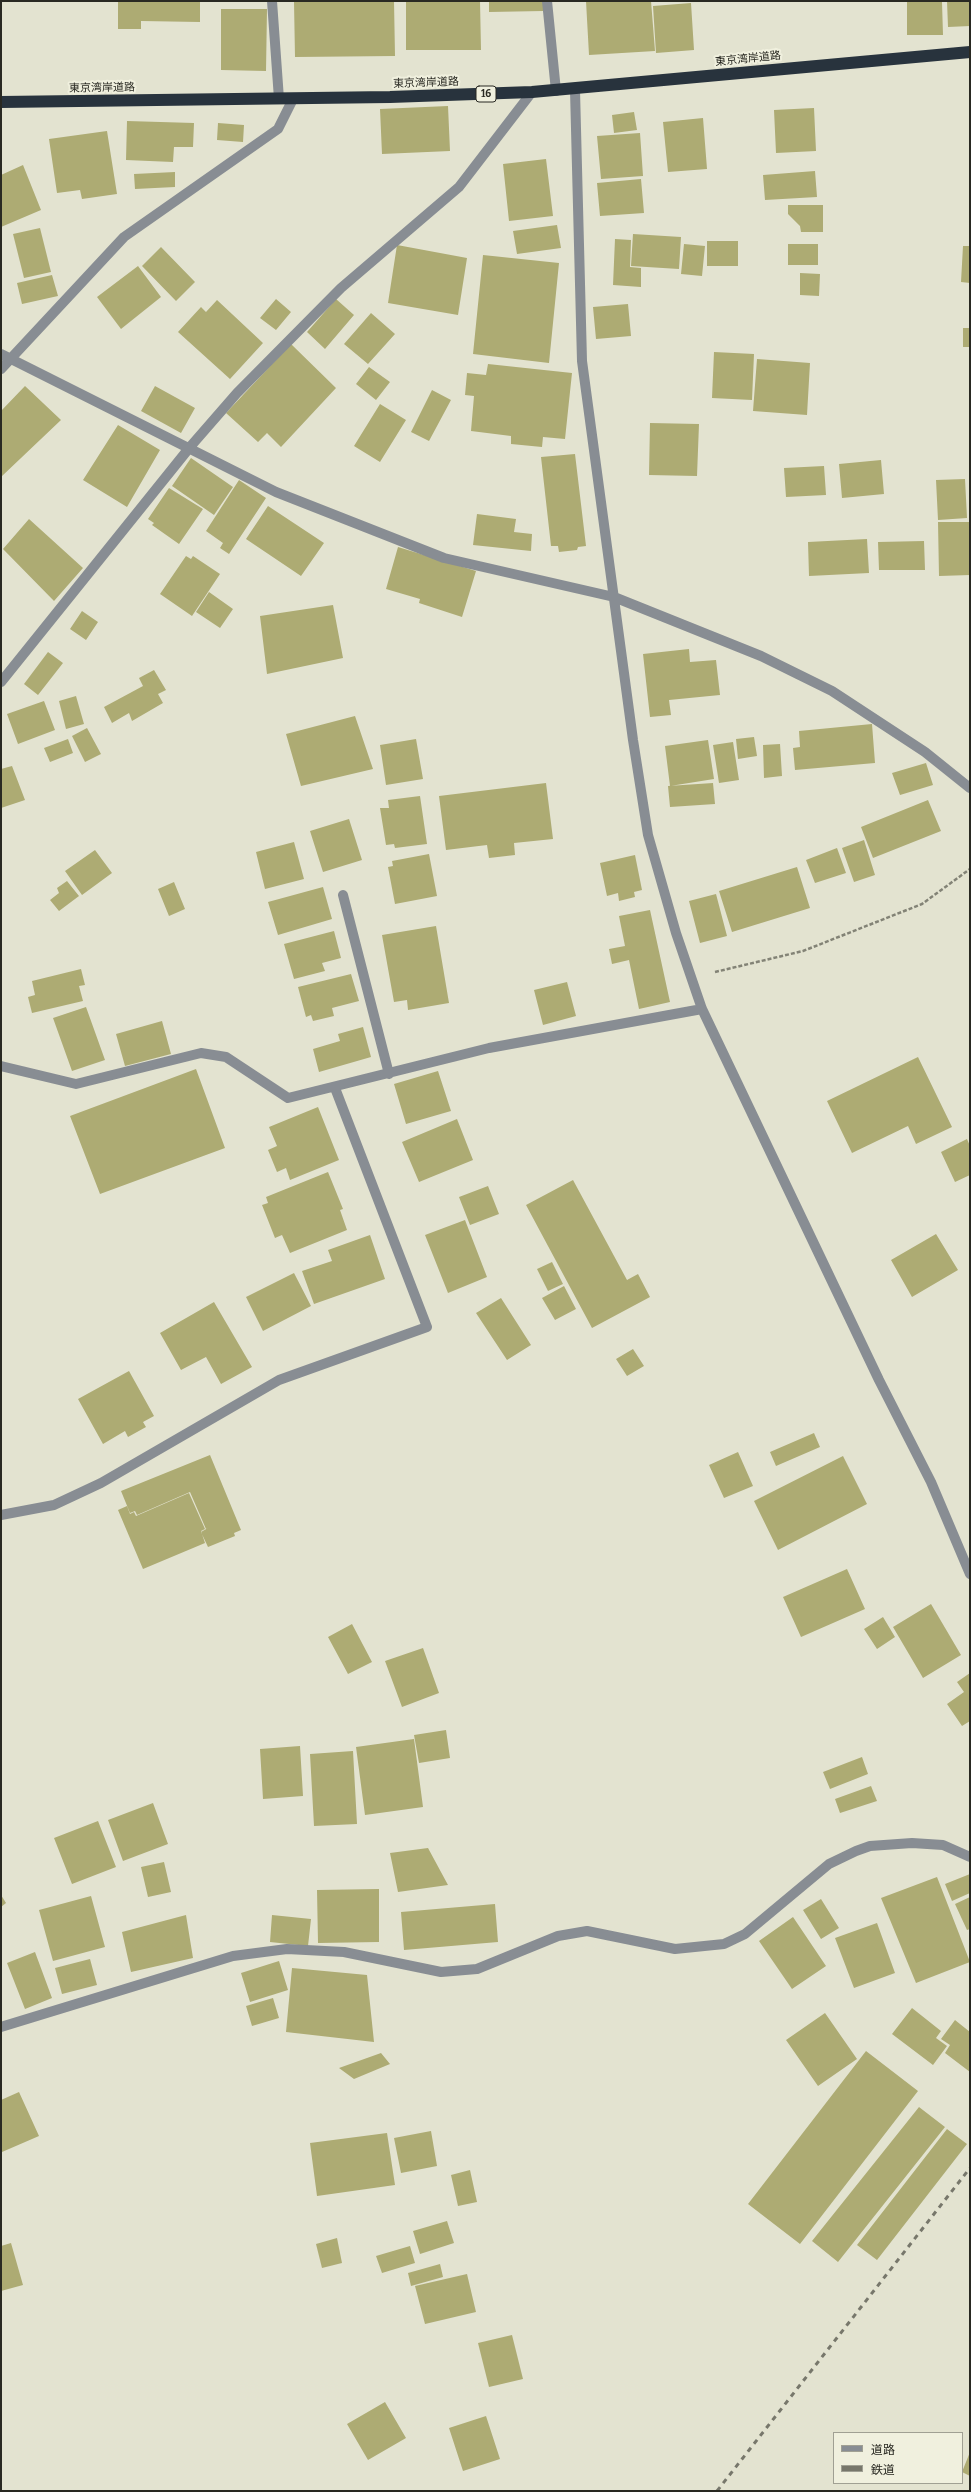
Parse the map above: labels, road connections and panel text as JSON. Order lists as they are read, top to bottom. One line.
{"streets":{"highway":["東京湾岸道路","16"]},"legend":["道路","鉄道"]}
